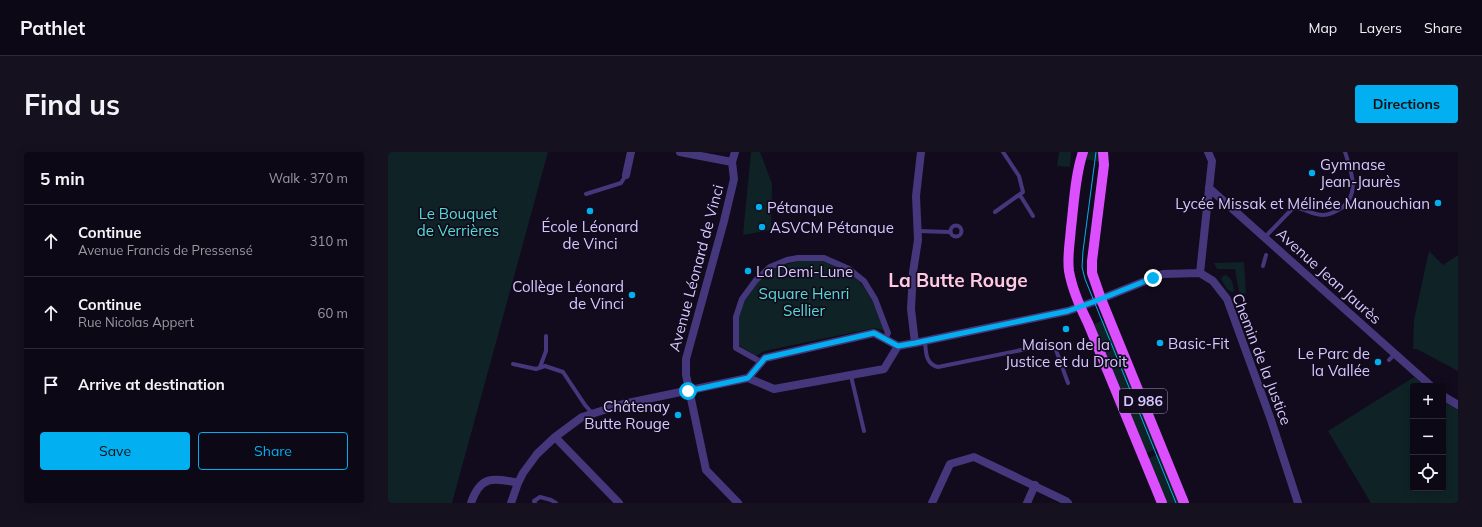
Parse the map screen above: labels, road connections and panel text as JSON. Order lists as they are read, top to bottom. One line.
{"streets":{"main road":["D 986"],"street":["Avenue Léonard de Vinci","Avenue Jean Jaurès","Chemin de la Justice"]},"districts":["La Butte Rouge"],"parks":["Le Bouquet de Verrières","Square Henri Sellier"],"places":["Gymnase Jean-Jaurès","Lycée Missak et Mélinée Manouchian","Pétanque","École Léonard de Vinci","ASVCM Pétanque","La Demi-Lune","Collège Léonard de Vinci","Maison de la Justice et du Droit","Basic-Fit","Le Parc de la Vallée","Châtenay Butte Rouge"],"page":{"header":"Pathlet","nav":["Map","Layers","Share"],"buttons":["Directions",["Save","Share"]],"title":"Find us","heading":["5 min","Walk · 370 m"],"list":[["Continue","Avenue Francis de Pressensé","310 m"],["Continue","Rue Nicolas Appert","60 m"],"Arrive at destination"],"map_buttons":["+","−"]}}
